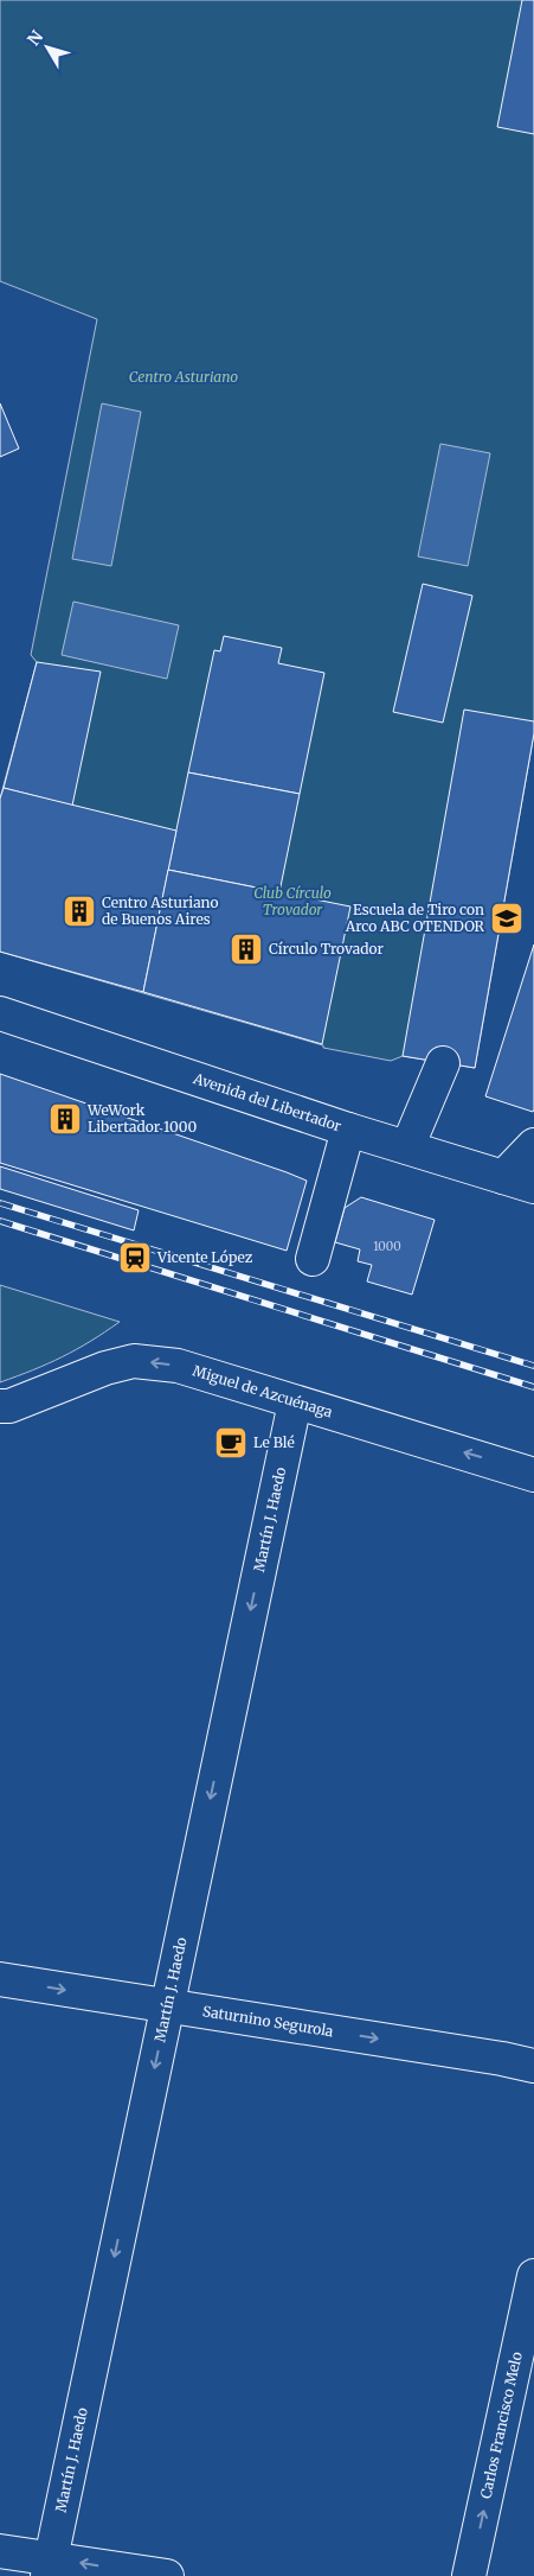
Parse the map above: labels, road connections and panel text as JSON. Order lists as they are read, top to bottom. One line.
{"streets":{"street":["Avenida del Libertador","Miguel de Azcuénaga","Martín J. Haedo","Saturnino Segurola","Carlos Francisco Melo"]},"crossings":[["Miguel de Azcuénaga","Martín J. Haedo"],["Martín J. Haedo","Saturnino Segurola"]],"one_way":["Miguel de Azcuénaga","Martín J. Haedo","Saturnino Segurola","Carlos Francisco Melo"],"parks":["Centro Asturiano","Club Círculo Trovador"],"places":{"building":["Centro Asturiano de Buenos Aires","Círculo Trovador","WeWork Libertador 1000"],"school or university":["Escuela de Tiro con Arco ABC OTENDOR"],"station":["Vicente López"],"cafe":["Le Blé"]},"house_numbers":["1000"],"north":"top left"}
